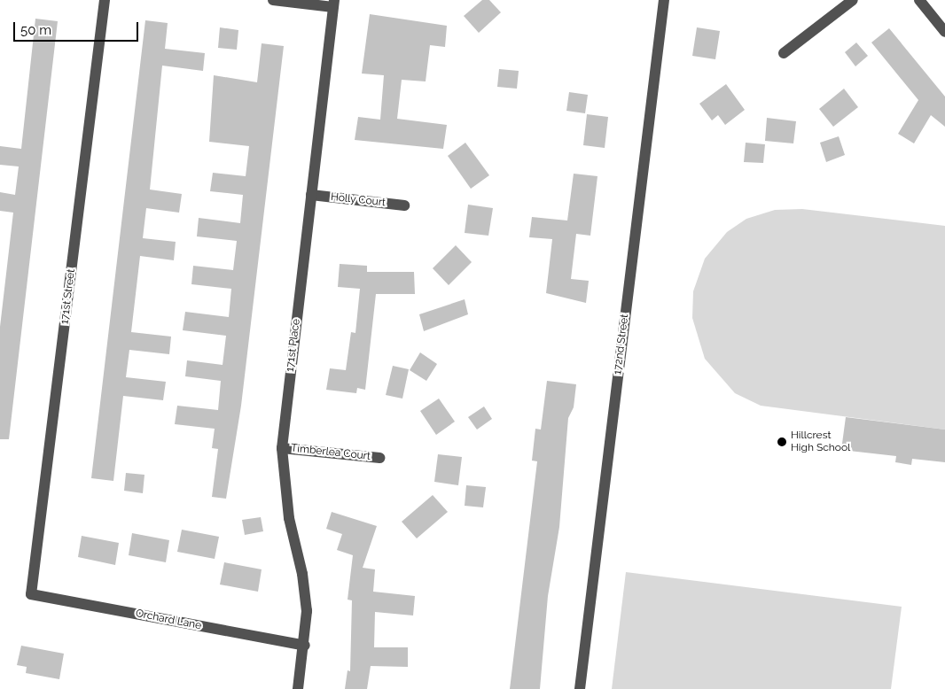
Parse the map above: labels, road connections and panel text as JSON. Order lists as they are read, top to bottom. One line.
{"streets":{"street":["Holly Court","171st Street","172nd Street","171st Place","Timberlea Court","Orchard Lane"]},"crossings":[["Holly Court","171st Place"],["171st Street","Orchard Lane"],["171st Place","Timberlea Court"],["171st Place","Orchard Lane"]],"places":["Hillcrest High School"],"scale_bar":"50 m"}
